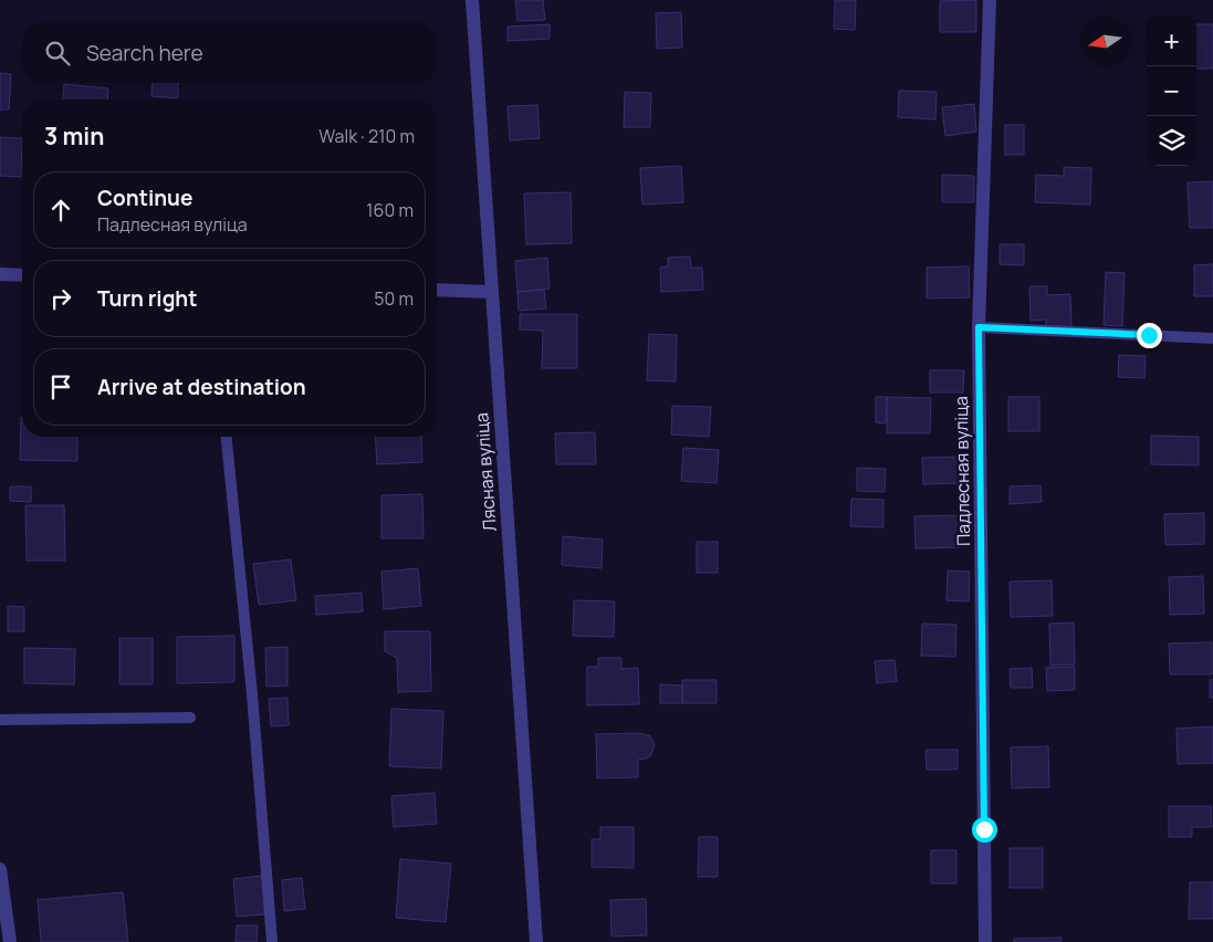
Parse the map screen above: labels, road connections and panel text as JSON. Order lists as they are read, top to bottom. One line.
{"streets":{"street":["Падлесная вуліца","Лясная вуліца"]},"north":"left","page":{"map_buttons":["+","−"],"search":"Search here","heading":["3 min","Walk · 210 m"],"list":[["Continue","Падлесная вуліца","160 m"],["Turn right","50 m"],"Arrive at destination"]}}
